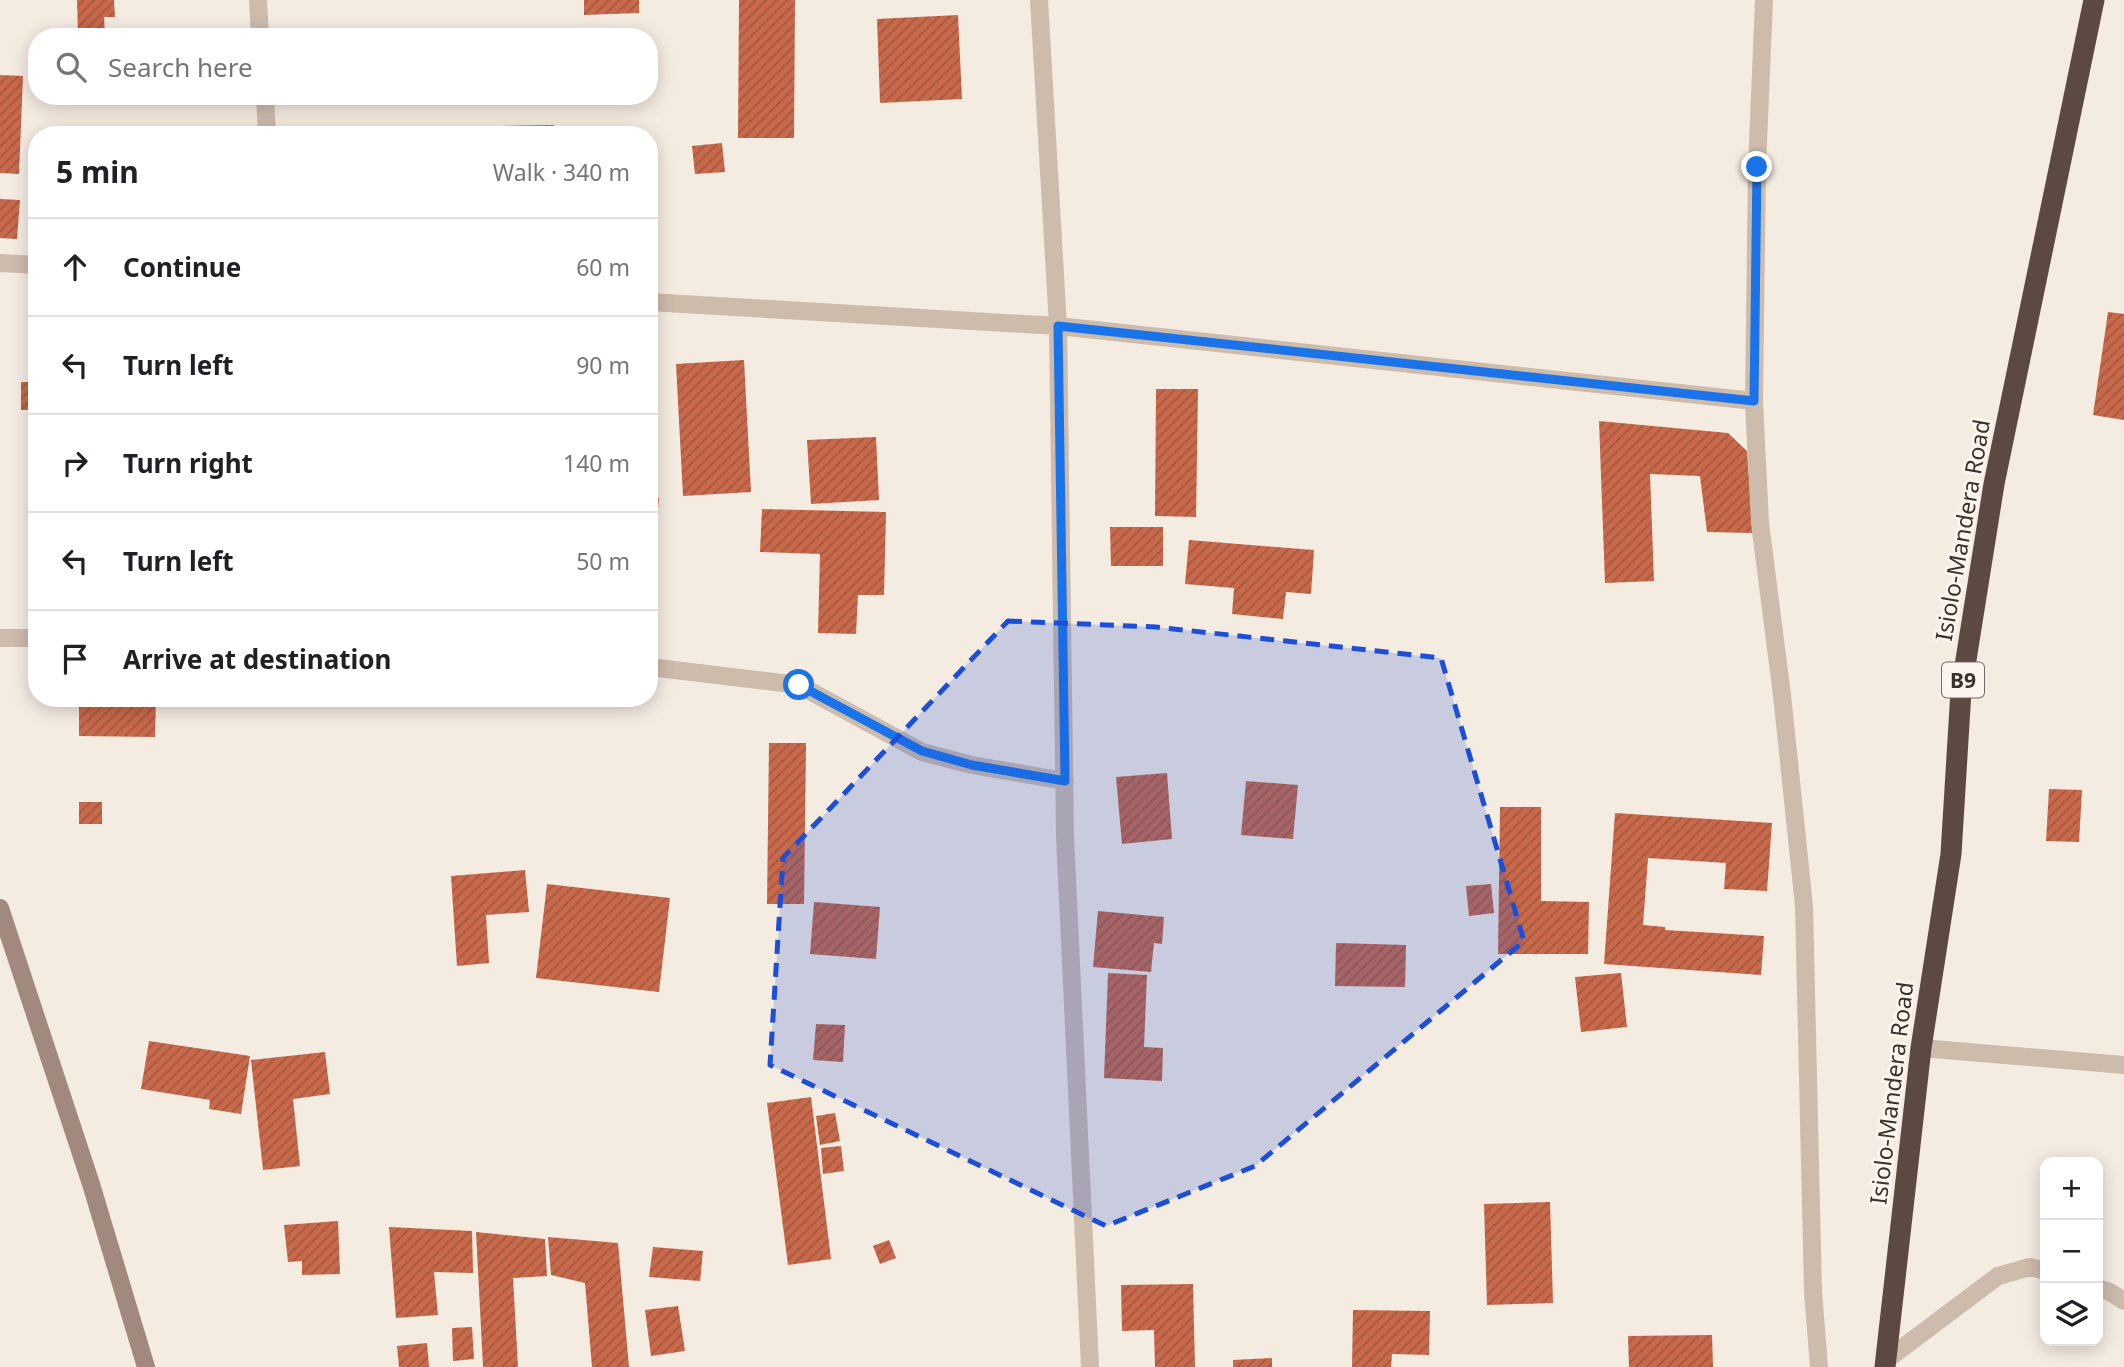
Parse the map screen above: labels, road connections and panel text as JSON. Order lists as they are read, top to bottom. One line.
{"streets":{"highway":["Isiolo-Mandera Road","B9"]},"page":{"search":"Search here","heading":["5 min","Walk · 340 m"],"list":[["Continue","60 m"],["Turn left","90 m"],["Turn right","140 m"],["Turn left","50 m"],"Arrive at destination"],"map_buttons":["+","−"]}}
